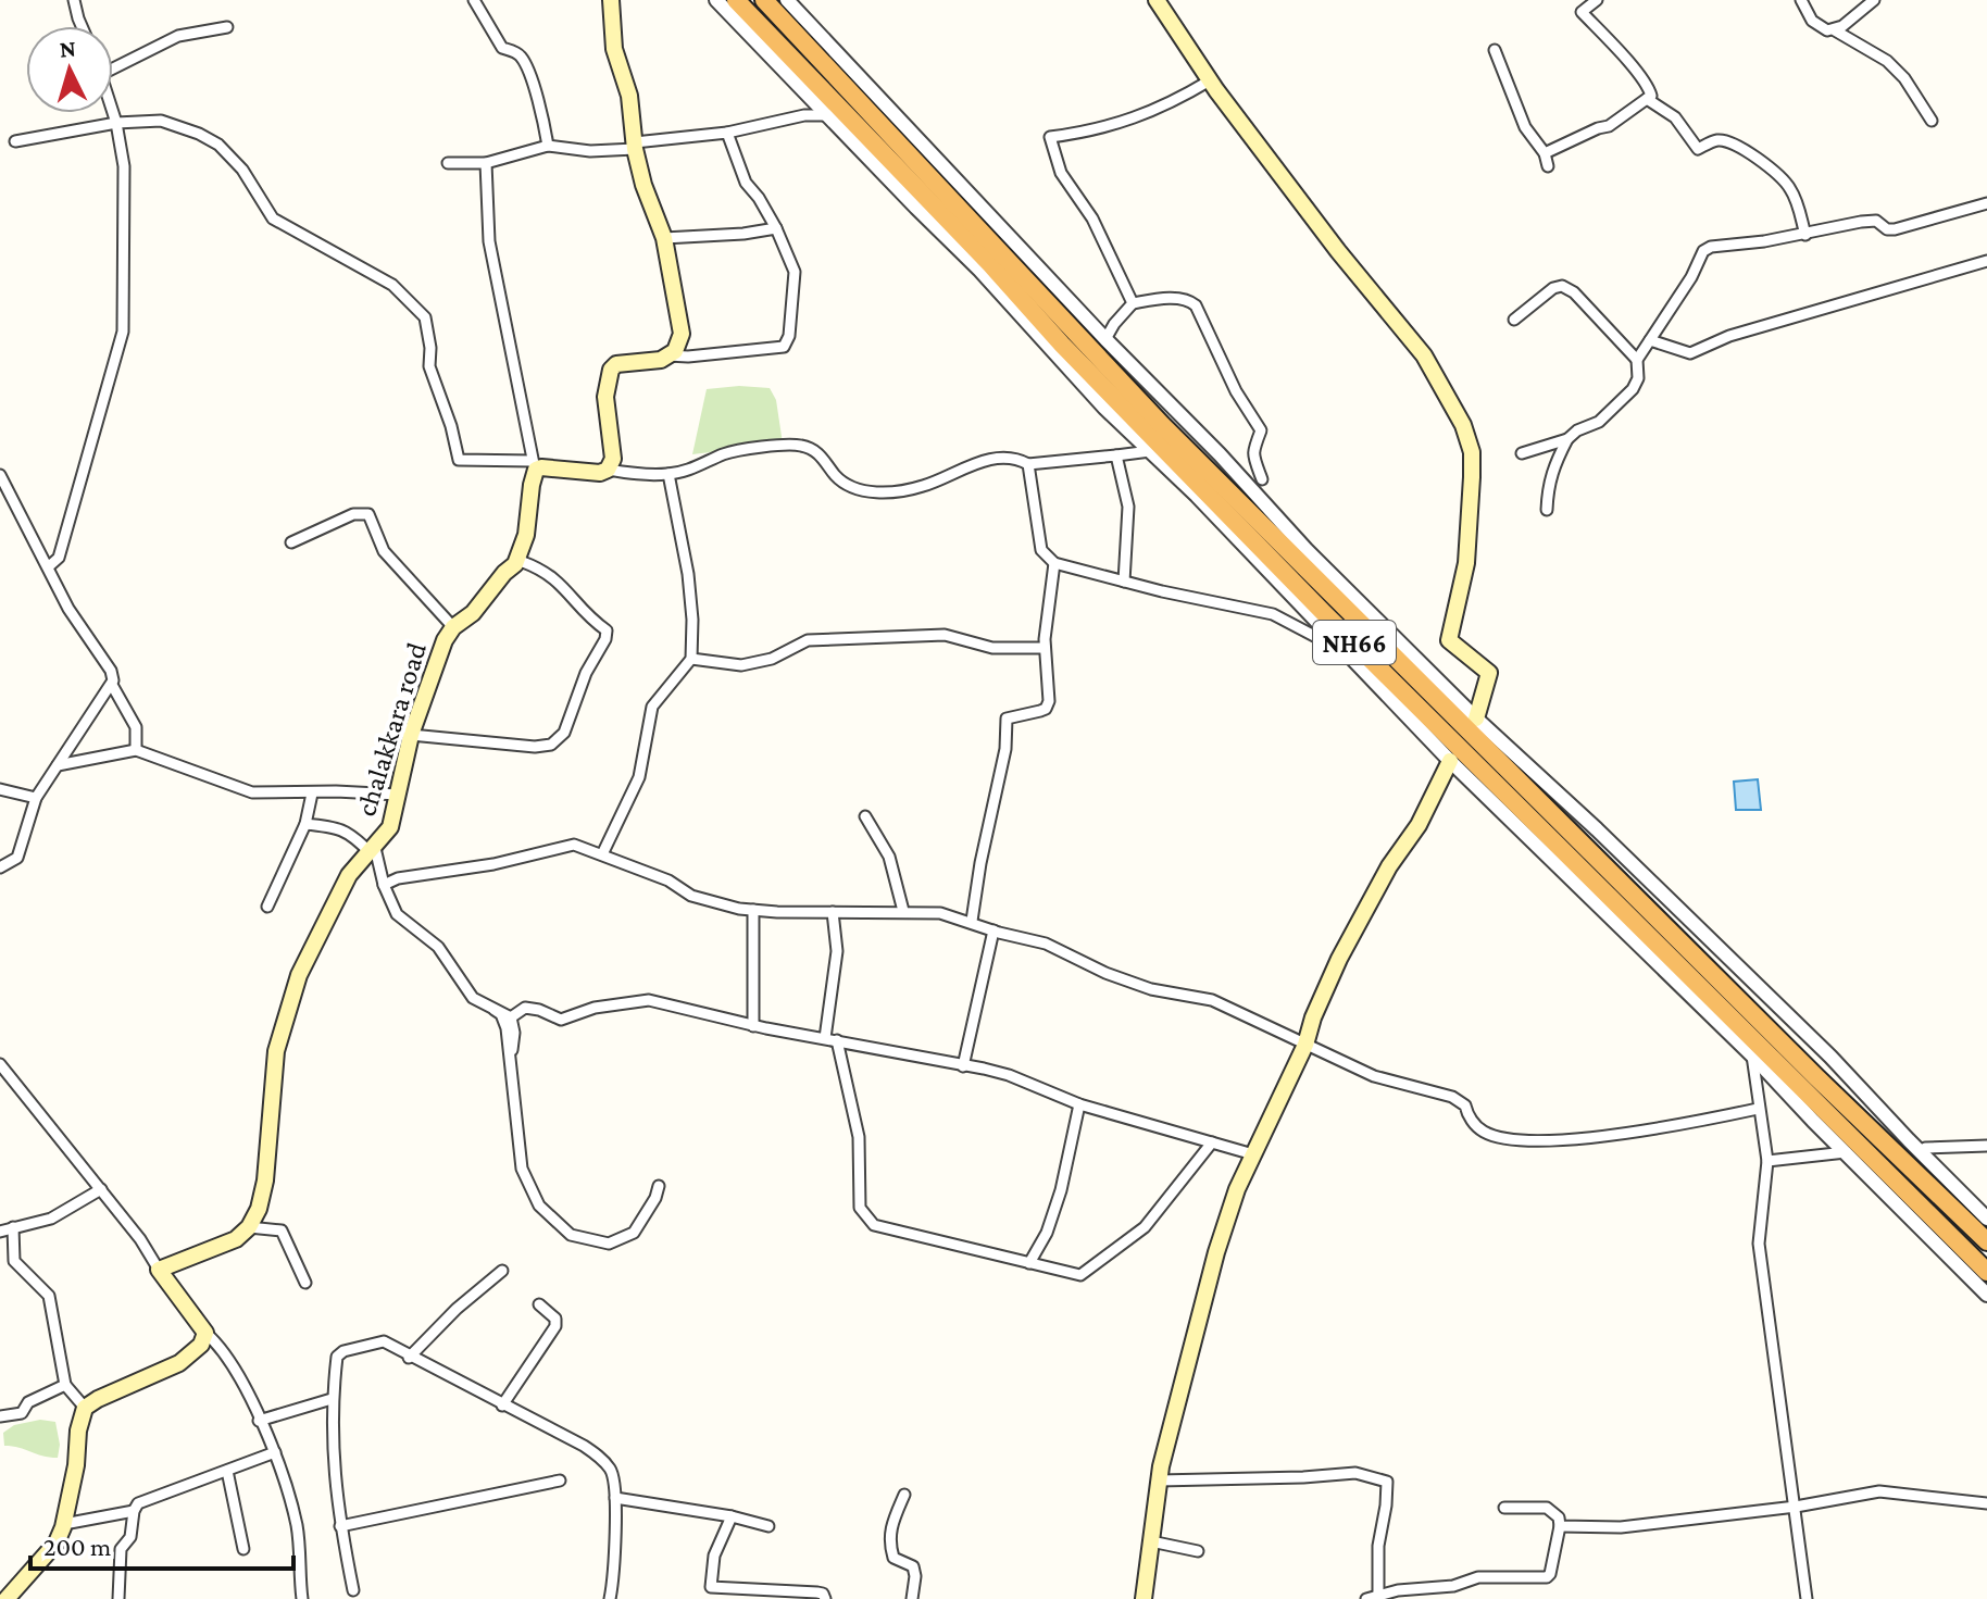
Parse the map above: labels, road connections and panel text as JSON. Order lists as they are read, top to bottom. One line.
{"streets":{"highway":["NH66"],"main road":["chalakkara road"]},"scale_bar":"200 m","north":"top"}
